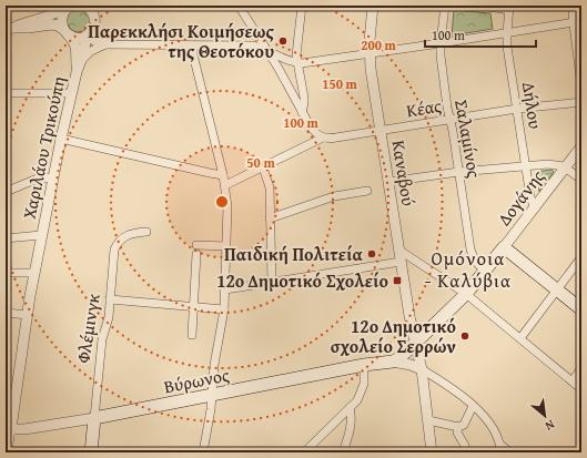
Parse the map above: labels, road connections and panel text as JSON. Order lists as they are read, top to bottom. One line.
{"streets":{"main road":["Δογάνης","Φλέμινγκ","Βύρωνος"],"street":["Δήλου","Κέας","Σαλαμίνος","Χαριλάου Τρικούπη","Καναβού"]},"crossings":[["Δήλου","Κέας"],["Δήλου","Δογάνης"],["Κέας","Σαλαμίνος"],["Κέας","Καναβού"],["Σαλαμίνος","Δογάνης"],["Χαριλάου Τρικούπη","Βύρωνος"],["Καναβού","Δογάνης"],["Δογάνης","Βύρωνος"],["Φλέμινγκ","Βύρωνος"]],"districts":["Ομόνοια - Καλύβια"],"places":{"other":["Παρεκκλήσι Κοιμήσεως της Θεοτόκου","Παιδική Πολιτεία","12ο Δημοτικό σχολείο Σερρών"],"transit":["12ο Δημοτικό Σχολείο"]},"scale_bar":"100 m","north":"bottom right","rings":["200 m","150 m","100 m","50 m"]}
